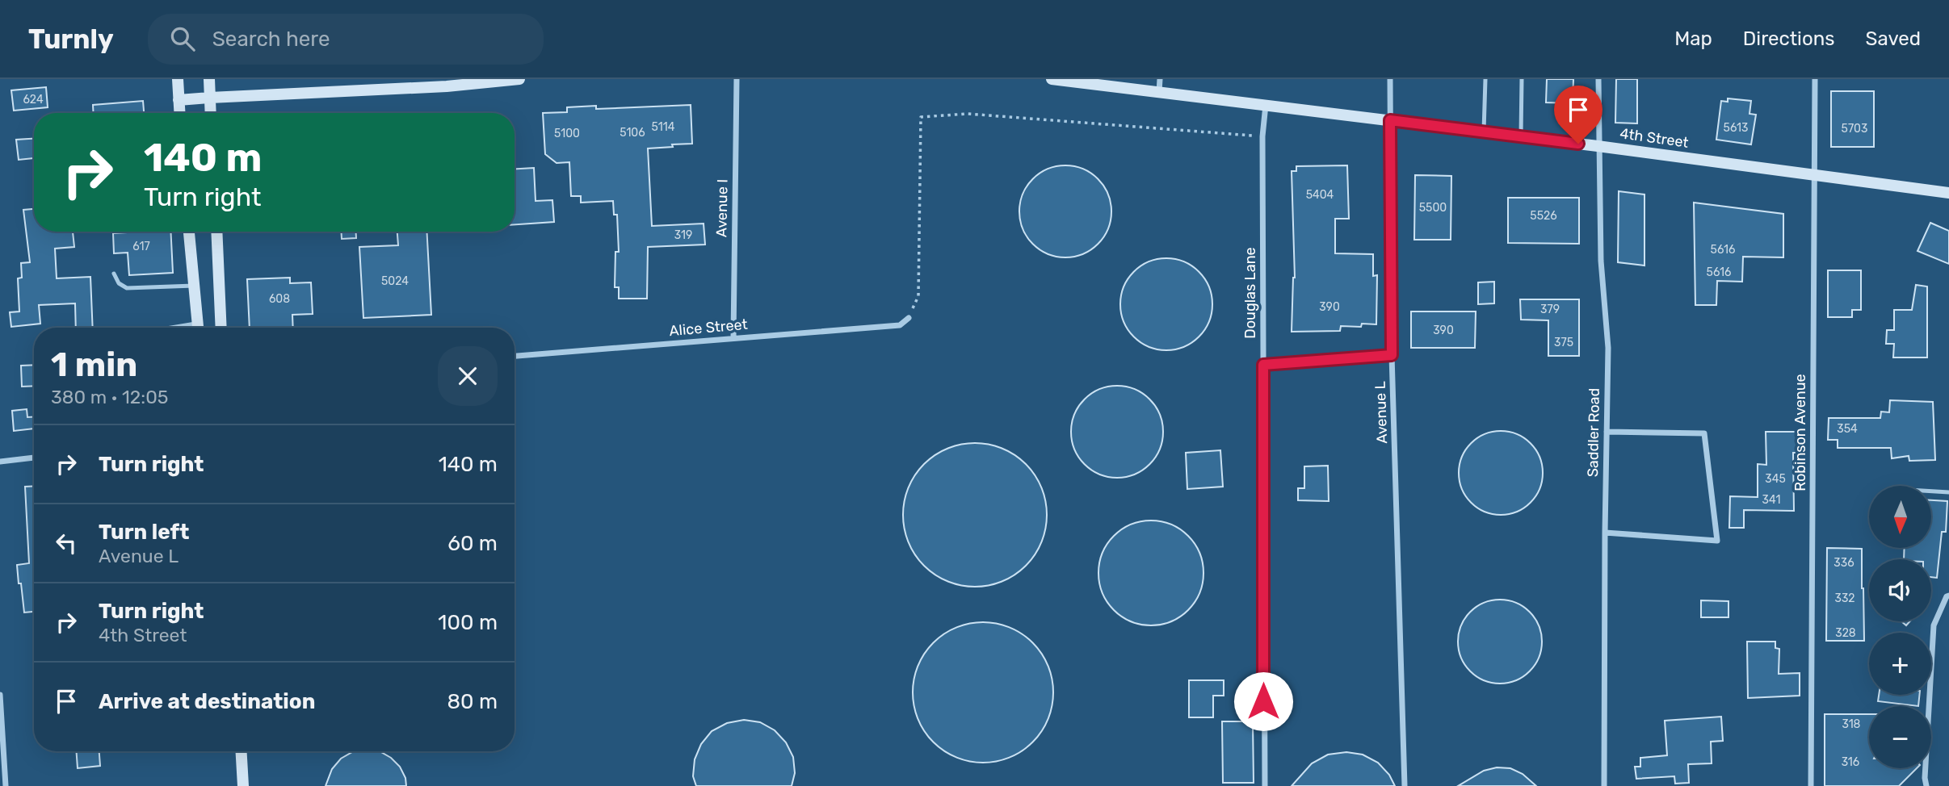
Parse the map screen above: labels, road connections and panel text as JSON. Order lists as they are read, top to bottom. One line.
{"streets":{"main road":["4th Street"],"street":["Avenue I","Douglas Lane","Alice Street","Avenue L","Saddler Road","Robinson Avenue"]},"crossings":[["4th Street","Douglas Lane"],["4th Street","Avenue L"],["4th Street","Saddler Road"],["4th Street","Robinson Avenue"],["Avenue I","Alice Street"]],"house_numbers":["624","5114","5613","5703","5106","5100","5404","5500","5526","319","617","5616","5616","5024","608","390","379","390","375","354","345","341","336","332","328","318","316"],"north":"bottom","page":{"header":"Turnly","search":"Search here","nav":["Map","Directions","Saved"],"turn":["140 m","Turn right"],"heading":["1 min","380 m · 12:05"],"list":[{"name":"Turn right","value":"140 m"},{"name":"Turn left","note":"Avenue L","value":"60 m"},{"name":"Turn right","note":"4th Street","value":"100 m"},{"name":"Arrive at destination","value":"80 m"}],"map_buttons":["+","−"]}}
